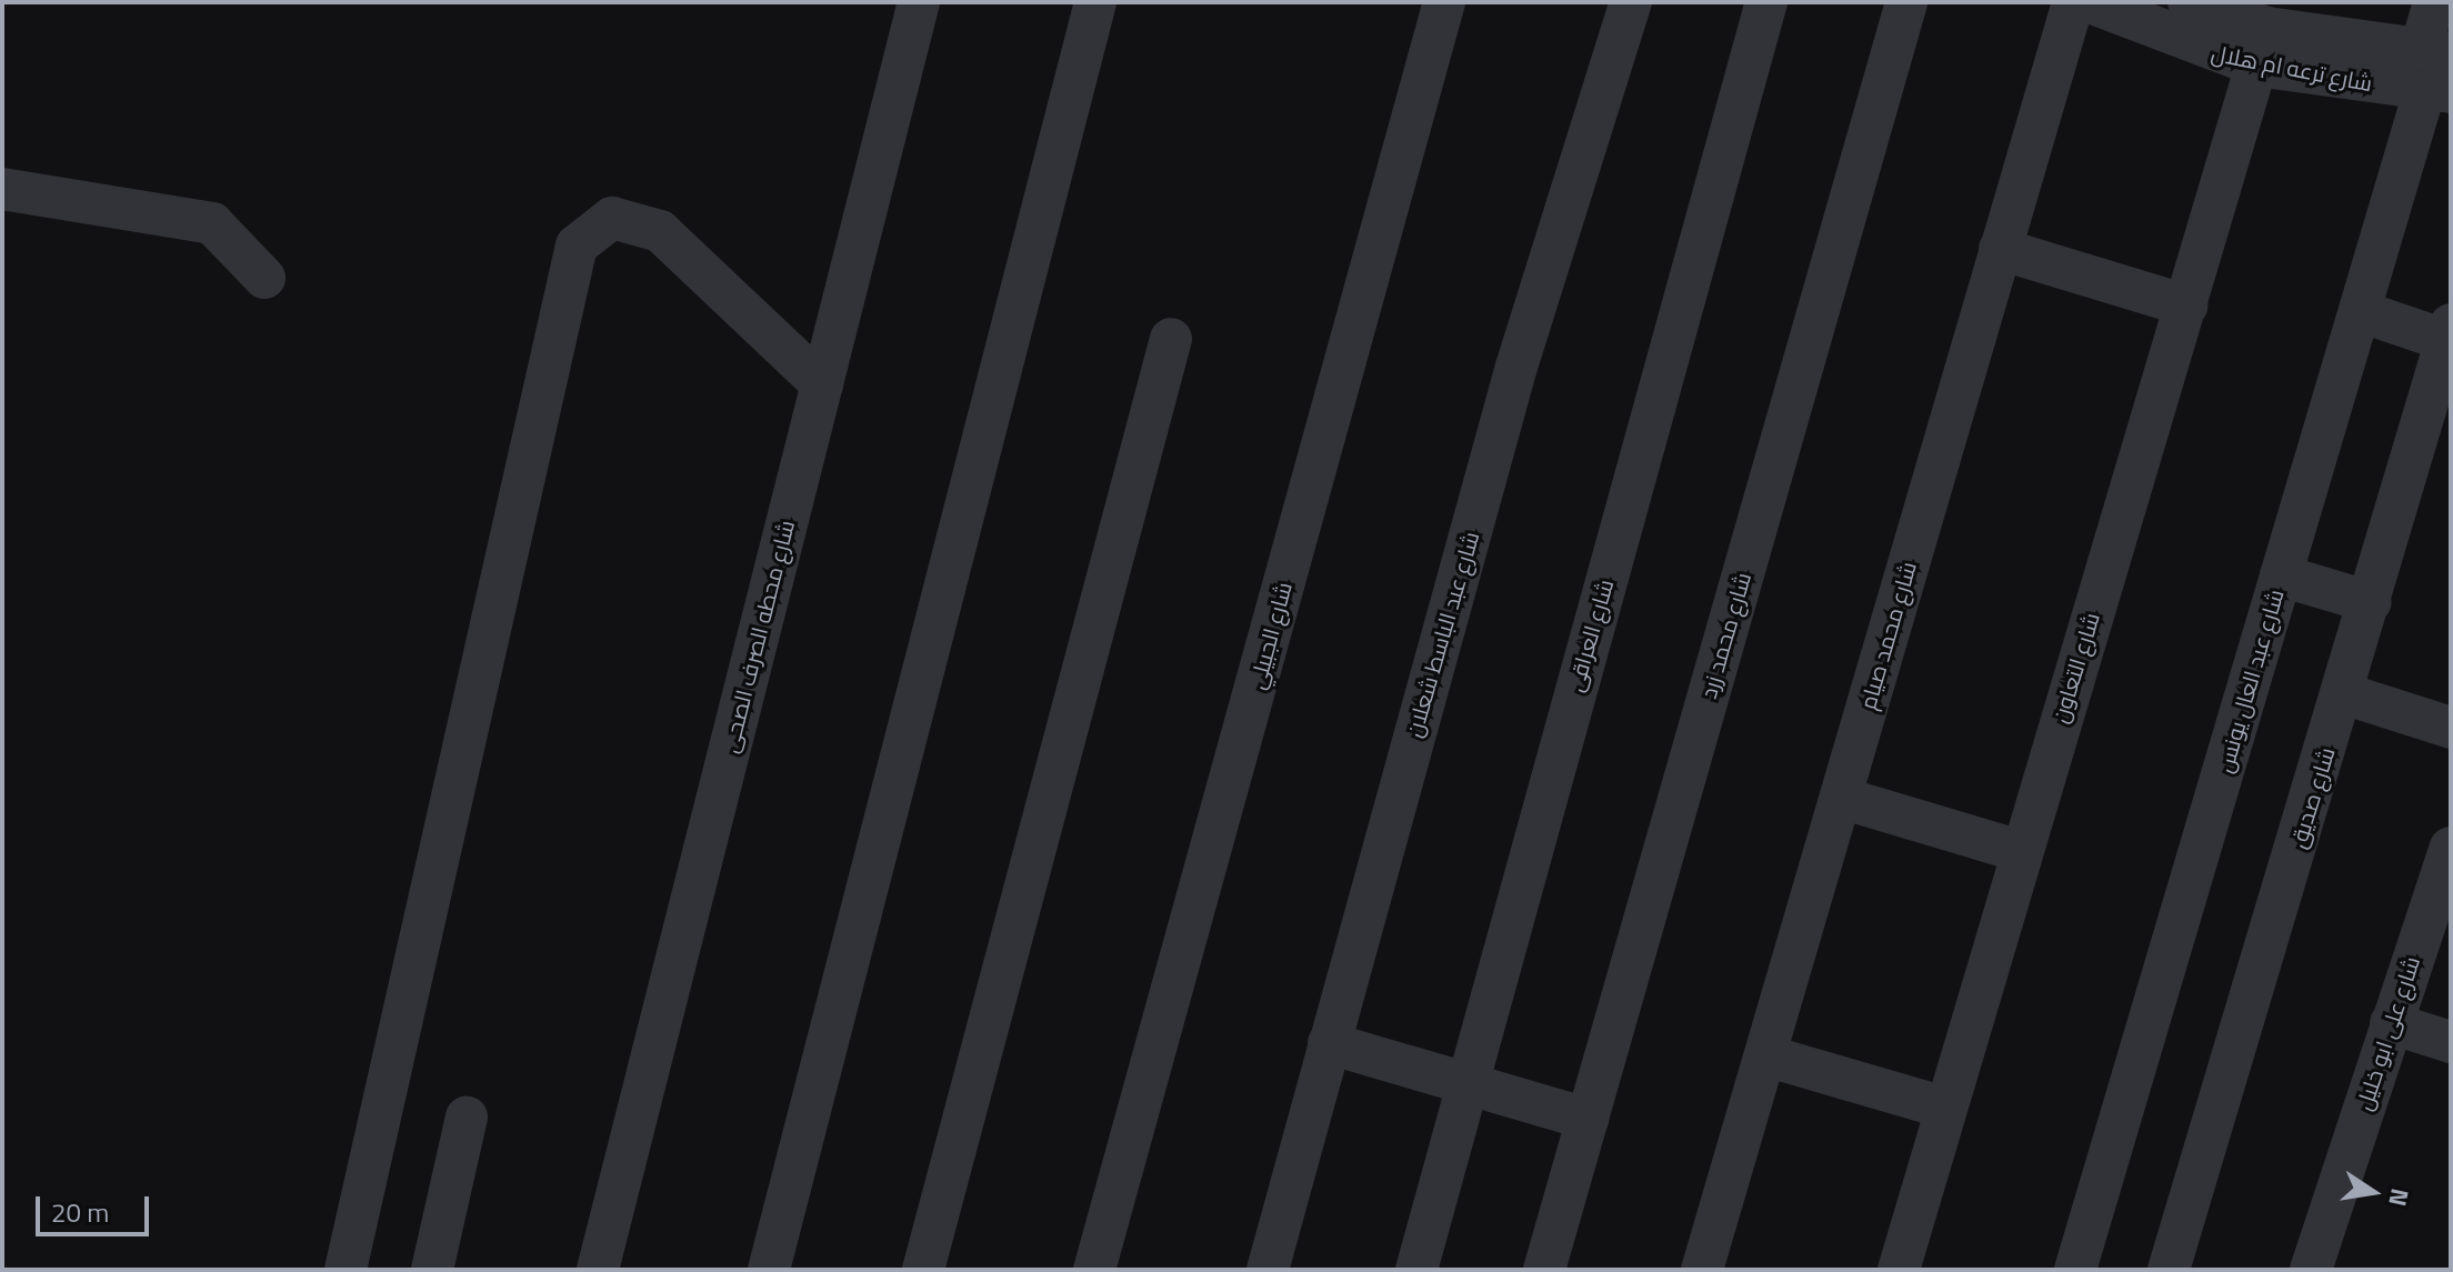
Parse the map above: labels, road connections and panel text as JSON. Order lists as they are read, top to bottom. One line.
{"streets":{"street":["شارع ترعه ام هلال","شارع عبد الباسط شعلان","شارع الجبيلي","شارع العراقى","شارع محمد زرد","شارع محمد صيام","شارع محطه الصرف الصحى","شارع التعاون","شارع عبد العال يونس","شارع صديق","شارع على ابو خليل"]},"crossings":[["شارع ترعه ام هلال","شارع التعاون"],["شارع ترعه ام هلال","شارع عبد العال يونس"]],"scale_bar":"20 m","north":"right"}
